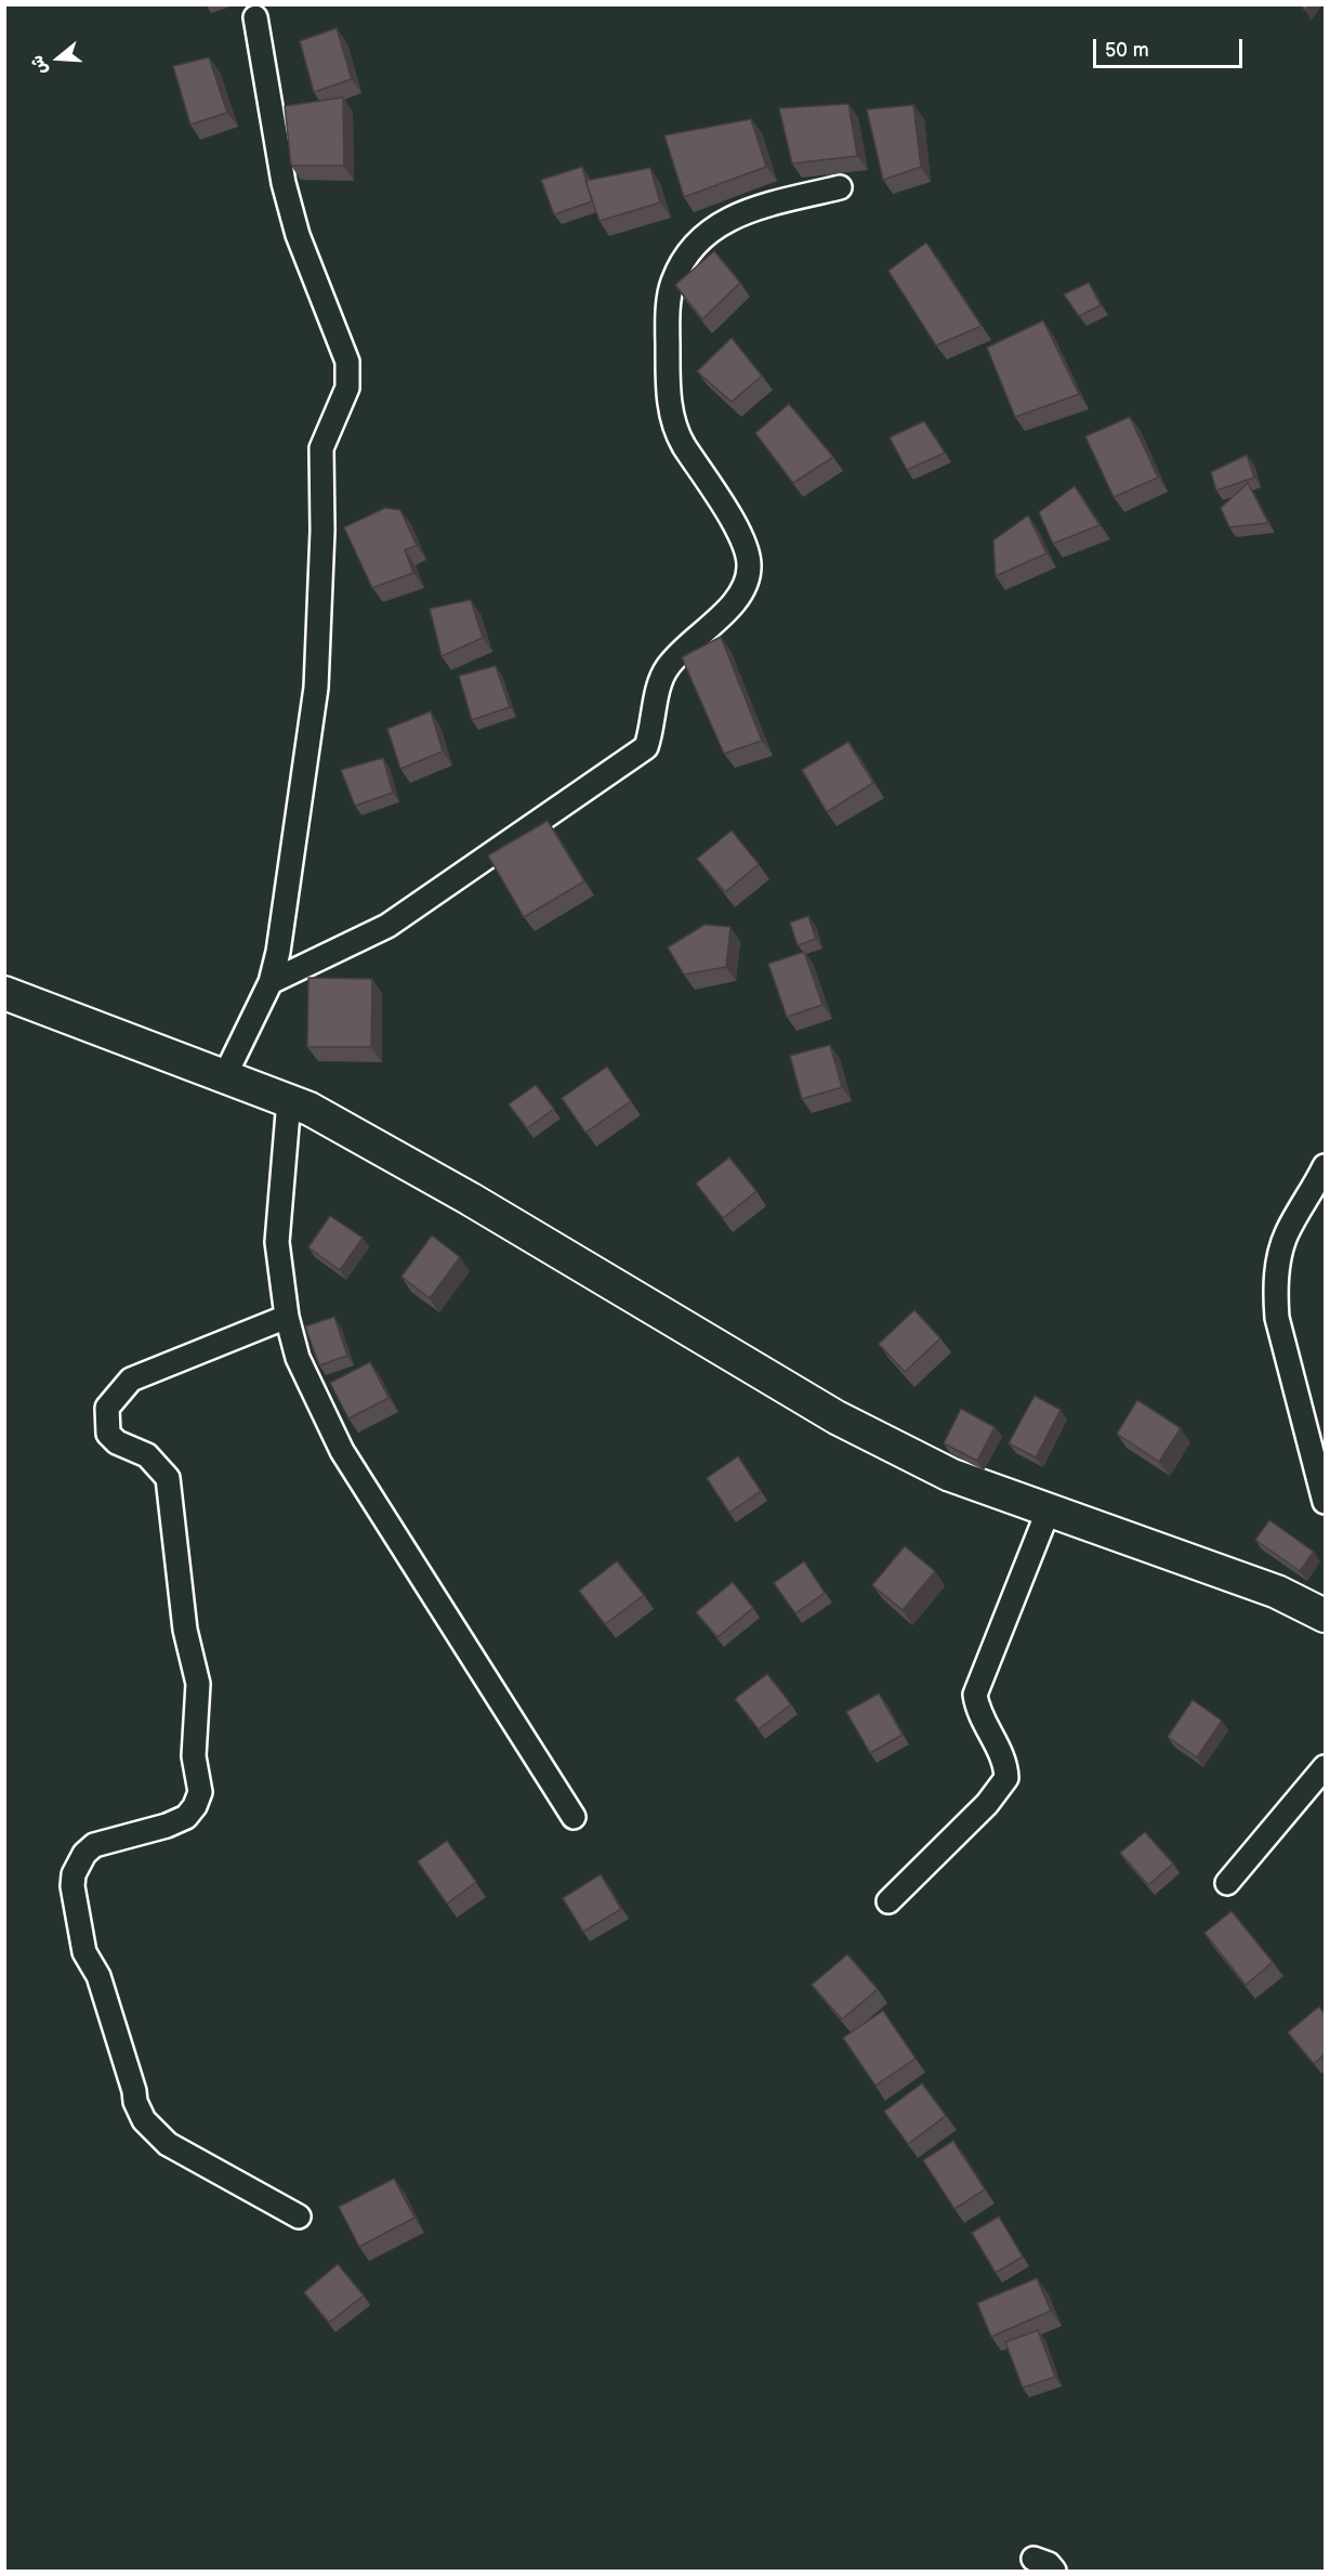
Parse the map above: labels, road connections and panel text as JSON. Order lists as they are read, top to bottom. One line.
{"scale_bar":"50 m","north":"left"}
